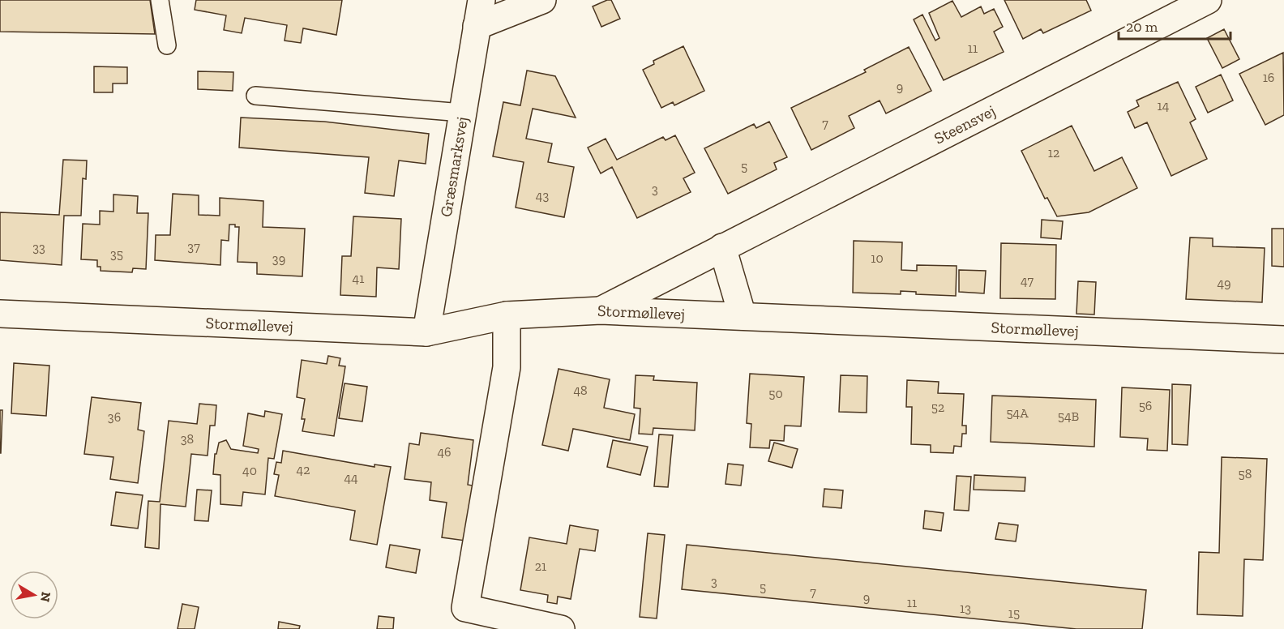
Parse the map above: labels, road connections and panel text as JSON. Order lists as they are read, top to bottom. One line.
{"streets":{"street":["Steensvej","Græsmarksvej","Stormøllevej"]},"crossings":[["Steensvej","Stormøllevej"],["Græsmarksvej","Stormøllevej"]],"house_numbers":["11","16","9","14","7","12","5","3","43","37","33","35","10","39","41","47","49","48","50","56","52","54A","54B","36","38","46","42","40","58","44","21","3","5","7","9","11","13","15"],"scale_bar":"20 m","north":"right"}
